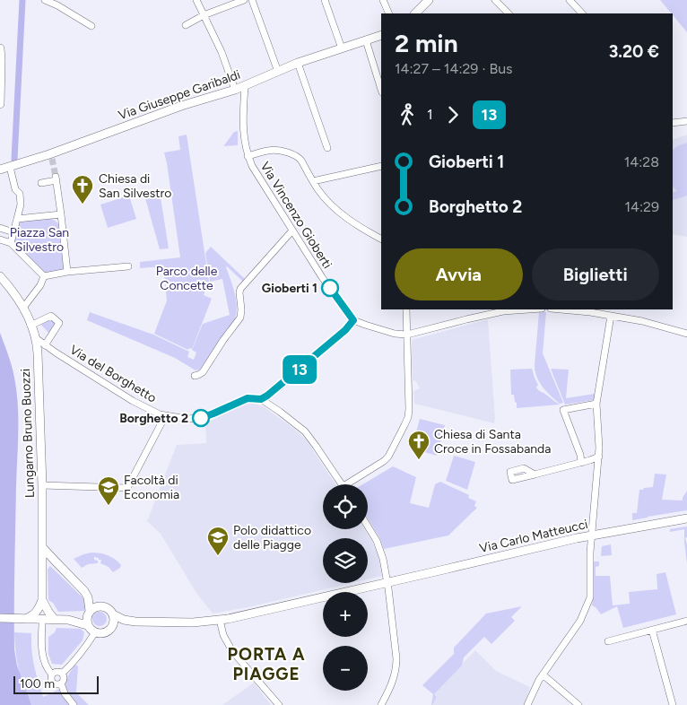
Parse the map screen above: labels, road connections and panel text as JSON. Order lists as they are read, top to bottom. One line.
{"streets":{"street":["Via Giuseppe Garibaldi","Via Vincenzo Gioberti","Via del Borghetto","Lungarno Bruno Buozzi","Via Carlo Matteucci"]},"crossings":[["Via Giuseppe Garibaldi","Via Vincenzo Gioberti"],["Via del Borghetto","Lungarno Bruno Buozzi"]],"districts":["PORTA A PIAGGE"],"parks":["Piazza San Silvestro","Parco delle Concette"],"places":{"church":["Chiesa di San Silvestro","Chiesa di Santa Croce in Fossabanda"],"other":["Gioberti 1","Borghetto 2"],"school or university":["Facoltà di Economia","Polo didattico delle Piagge"]},"lines":["bus line 13"],"scale_bar":"100 m","page":{"on_map":"13","heading":["2 min","14:27 – 14:29 · Bus","3.20 €"],"legs":["1","13"],"list":[{"name":"Gioberti 1","value":"14:28"},{"name":"Borghetto 2","value":"14:29"}],"buttons":["Avvia","Biglietti"],"map_buttons":["+","−"],"scale":"100 m"}}
